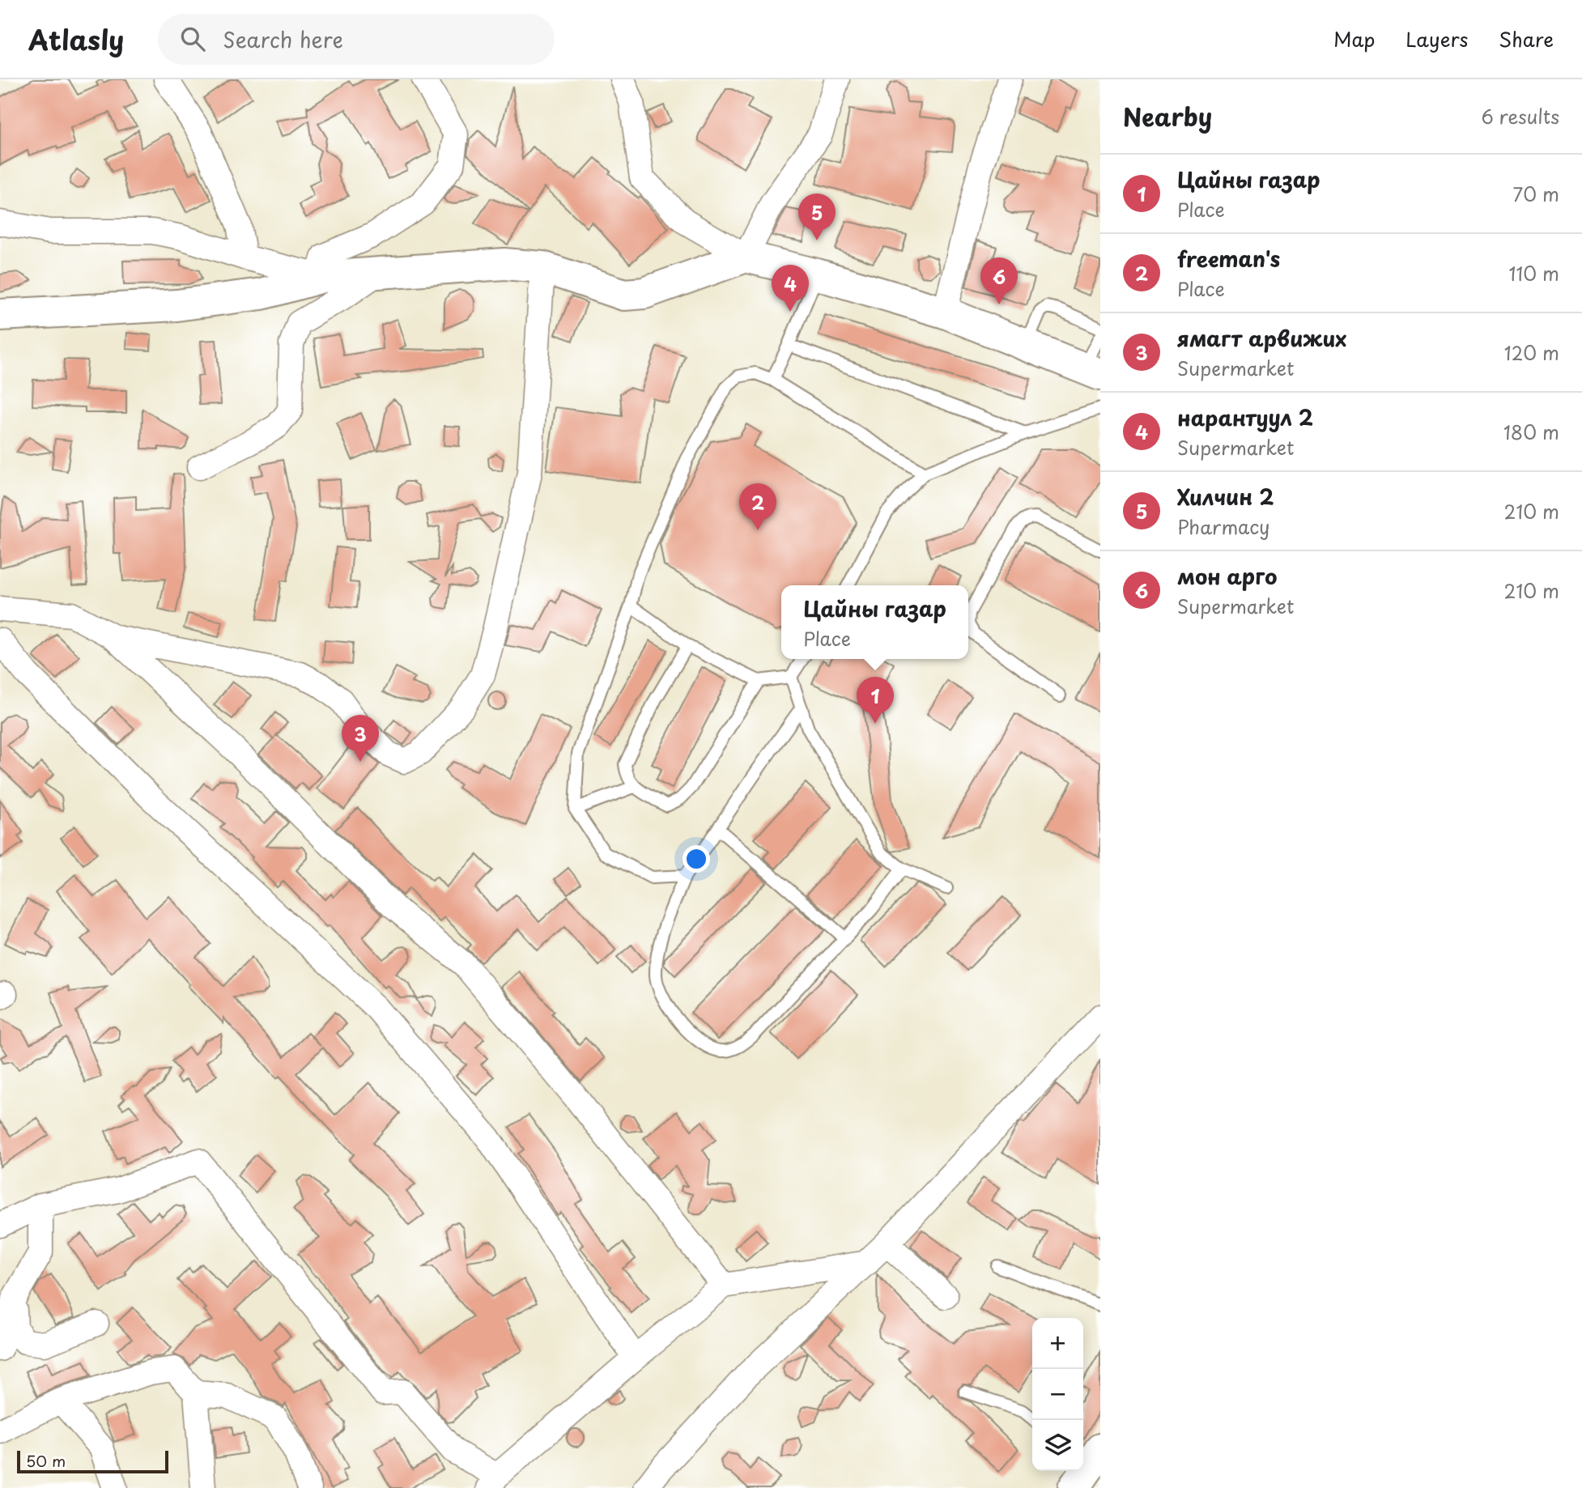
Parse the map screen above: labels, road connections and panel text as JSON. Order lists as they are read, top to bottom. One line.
{"scale_bar":"50 m","page":{"header":"Atlasly","search":"Search here","nav":["Map","Layers","Share"],"heading":["Nearby","6 results"],"list":[{"mark":"1","name":"Цайны газар","note":"Place","value":"70 m"},{"mark":"2","name":"freeman's","note":"Place","value":"110 m"},{"mark":"3","name":"ямагт арвижих","note":"Supermarket","value":"120 m"},{"mark":"4","name":"нарантуул 2","note":"Supermarket","value":"180 m"},{"mark":"5","name":"Хилчин 2","note":"Pharmacy","value":"210 m"},{"mark":"6","name":"мон арго","note":"Supermarket","value":"210 m"}],"pins":["5","6","4","2","1","3"],"popup":["Цайны газар","Place"],"map_buttons":["+","−"],"scale":"50 m"}}
